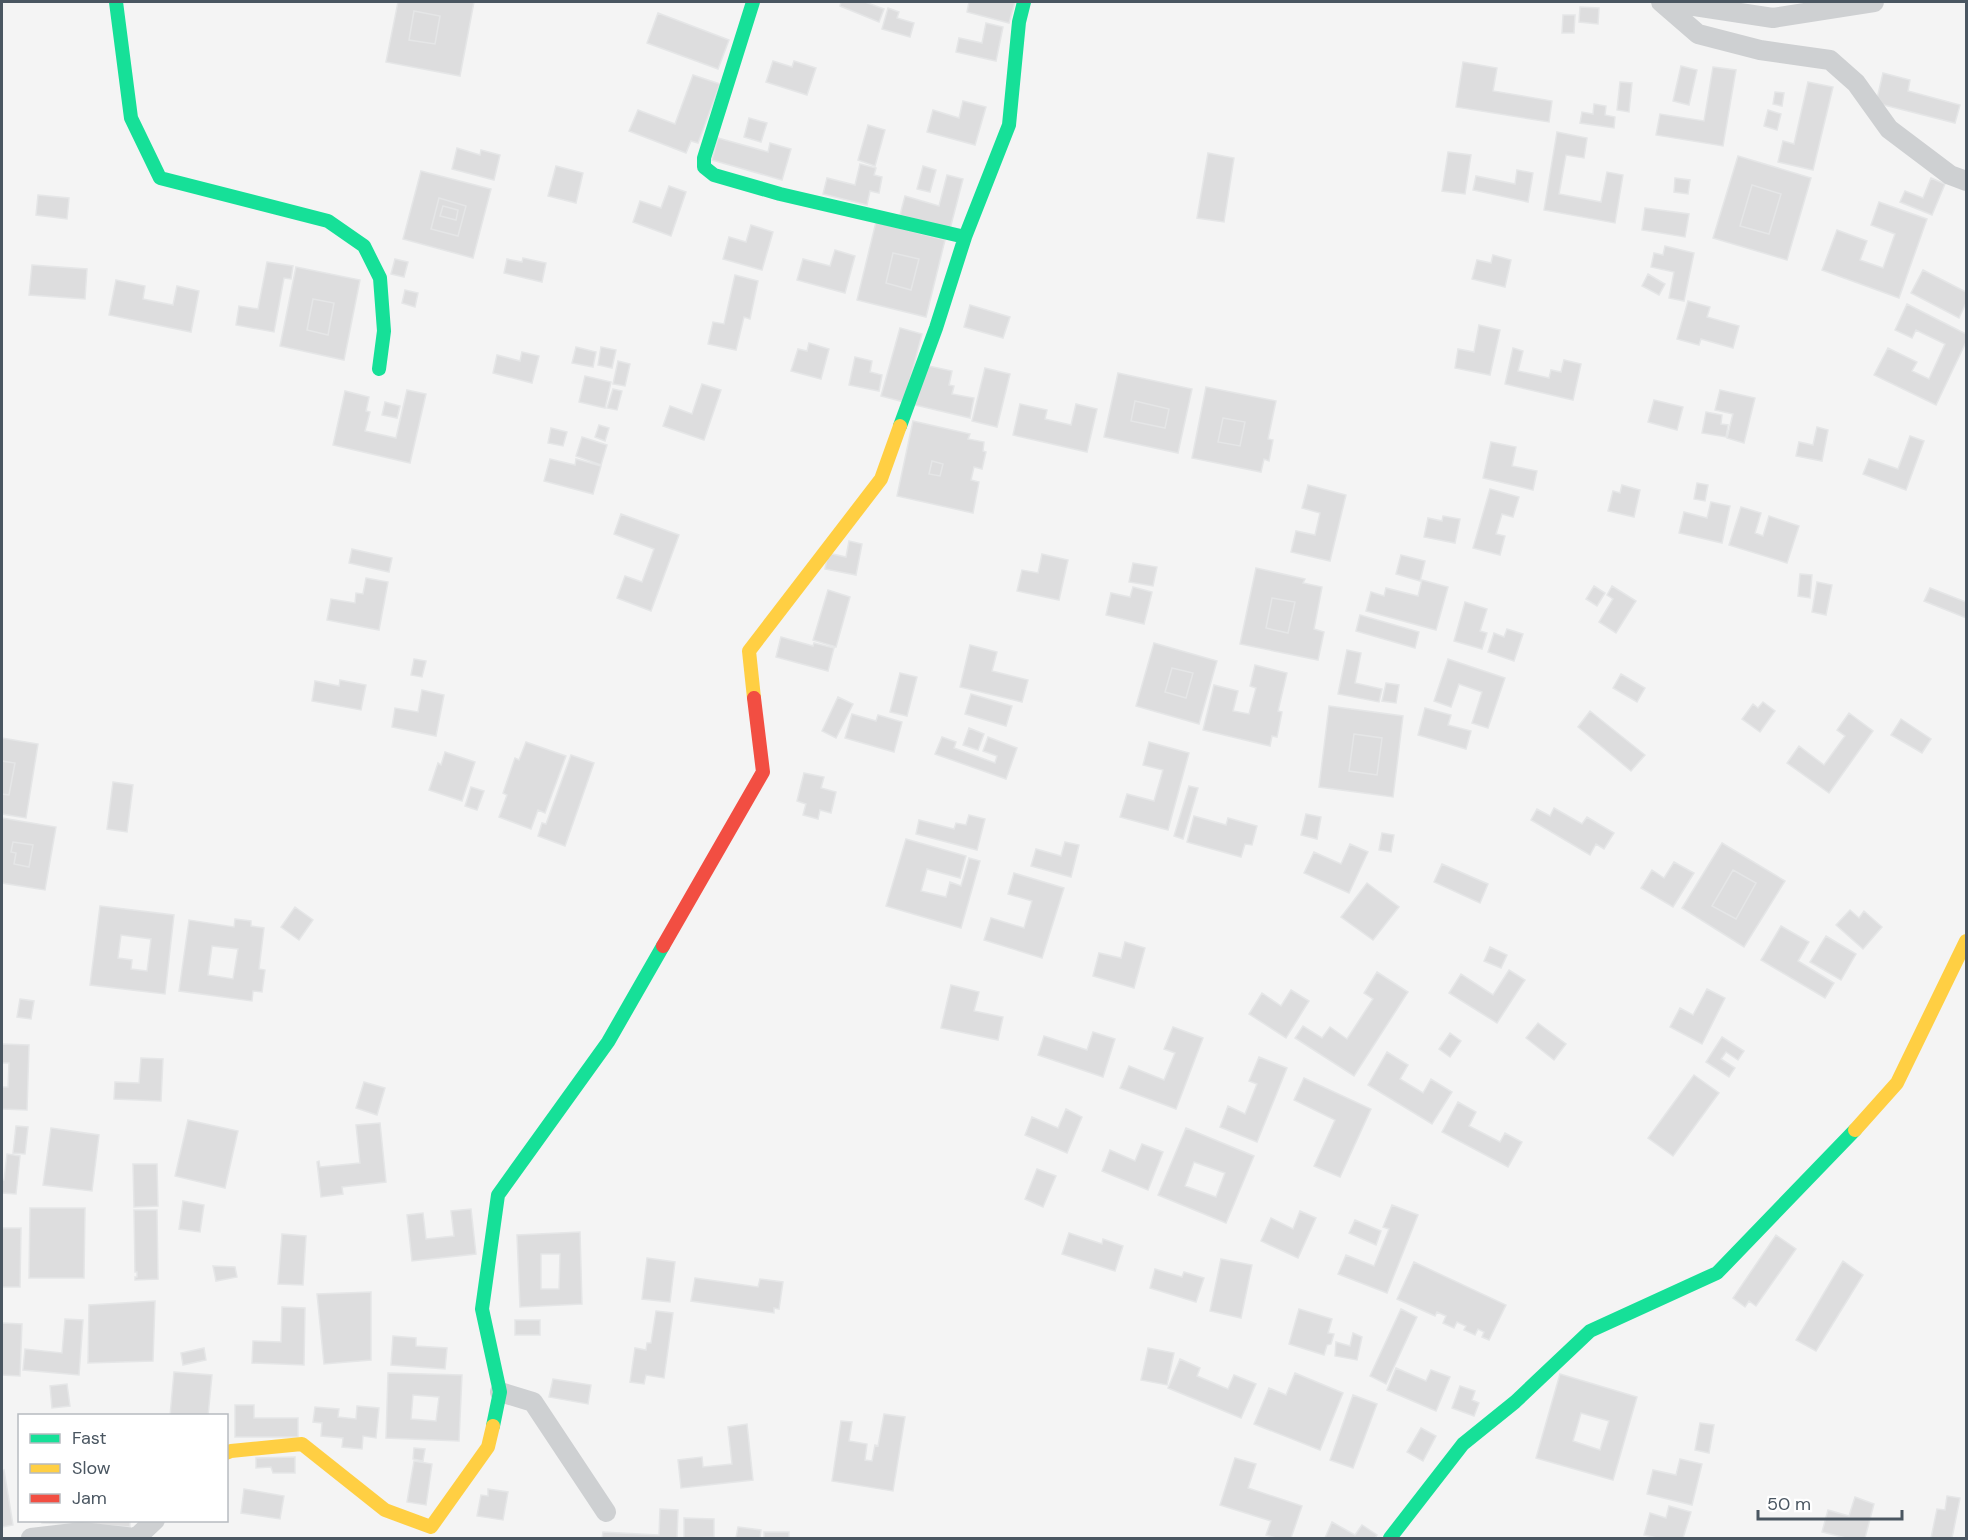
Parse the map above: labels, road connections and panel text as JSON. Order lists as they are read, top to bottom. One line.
{"legend":["Fast","Slow","Jam"],"scale_bar":"50 m"}
